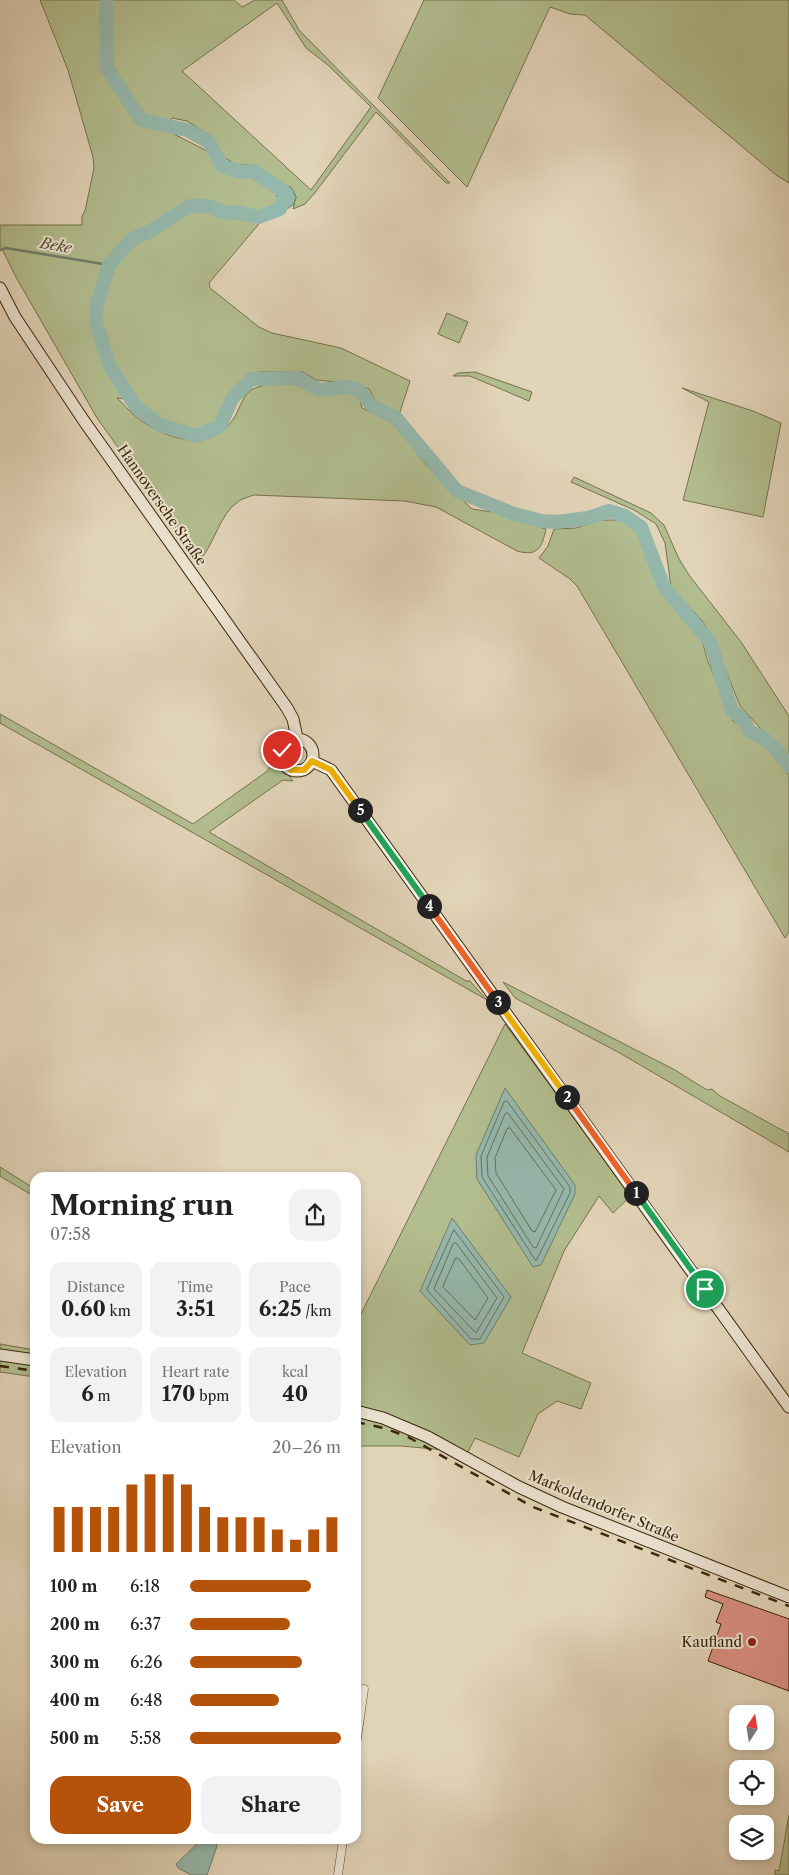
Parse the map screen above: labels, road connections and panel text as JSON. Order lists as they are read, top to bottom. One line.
{"streets":{"main road":["Hannoversche Straße","Markoldendorfer Straße"]},"water":["Beke"],"places":["Kaufland"],"north":"top","page":{"pins":["5","4","3","2","1"],"heading":["Morning run","07:58"],"stats":[["Distance","0.60 km"],["Time","3:51"],["Pace","6:25 /km"],["Elevation","6 m"],["Heart rate","170 bpm"],["kcal","40"]],"chart":["Elevation","20–26 m"],"list":[{"name":"100 m","note":"6:18"},{"name":"200 m","note":"6:37"},{"name":"300 m","note":"6:26"},{"name":"400 m","note":"6:48"},{"name":"500 m","note":"5:58"}],"buttons":["Save","Share"]}}
